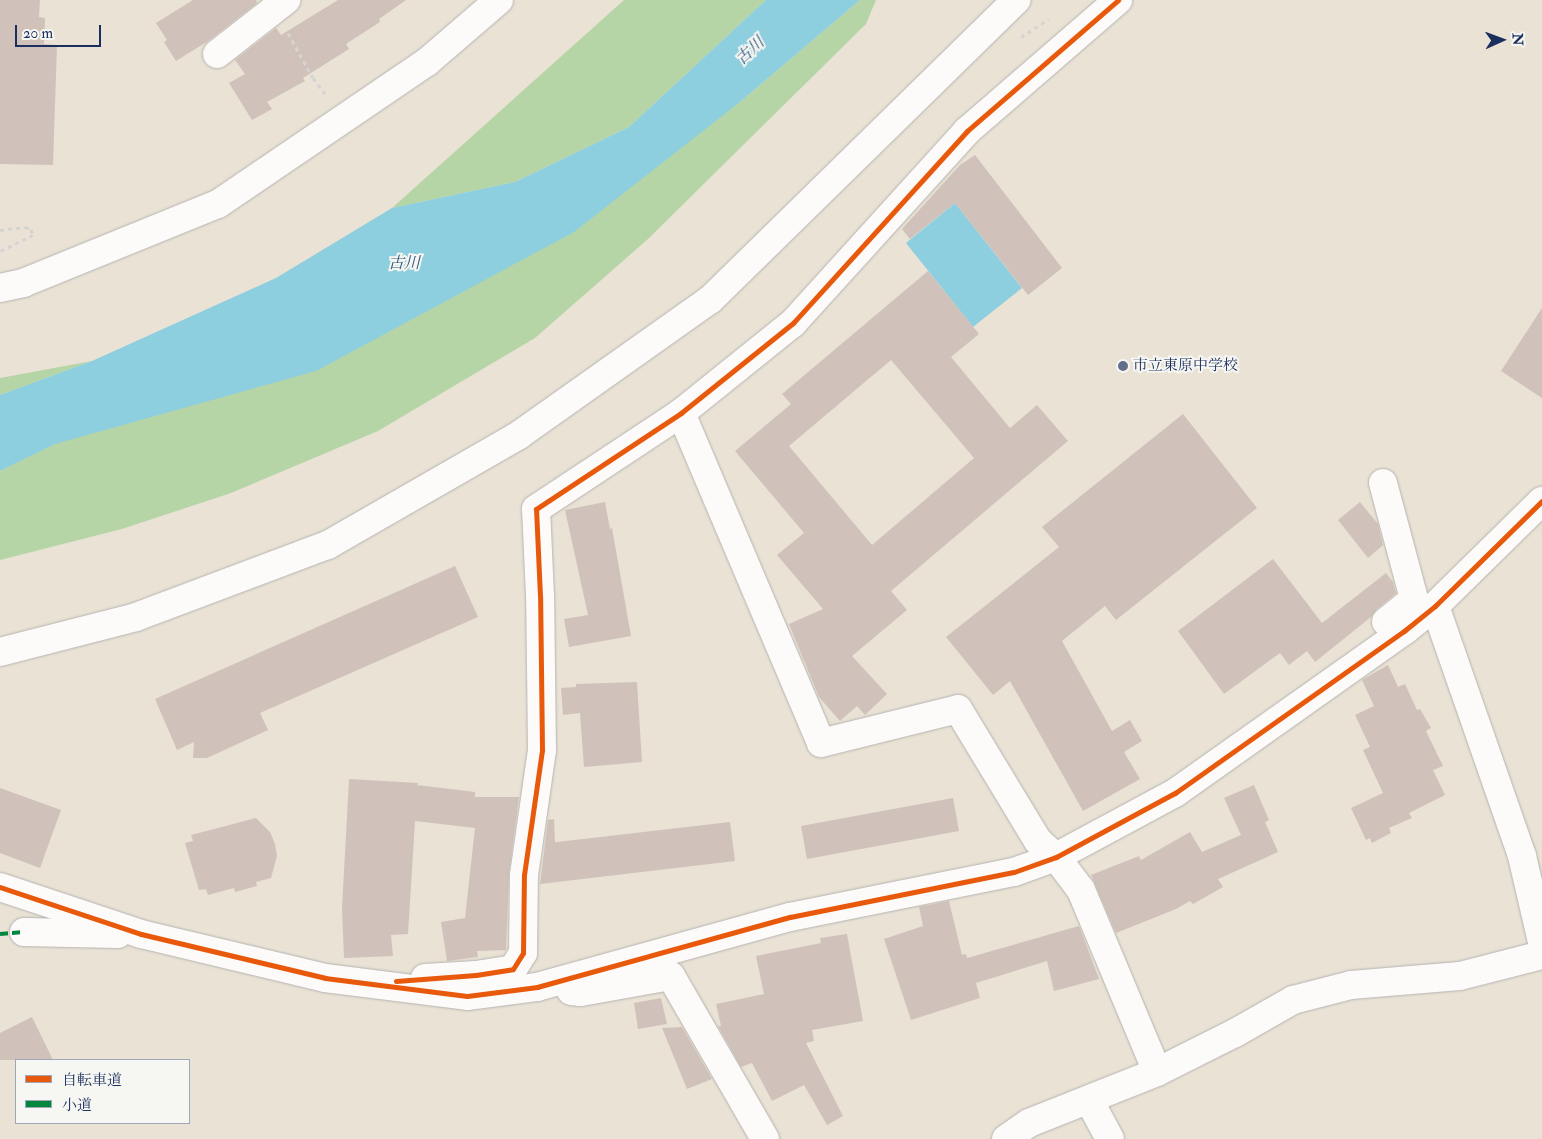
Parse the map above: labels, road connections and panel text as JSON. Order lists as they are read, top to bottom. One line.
{"water":["古川"],"places":["市立東原中学校"],"legend":["自転車道","小道"],"scale_bar":"20 m","north":"right"}
